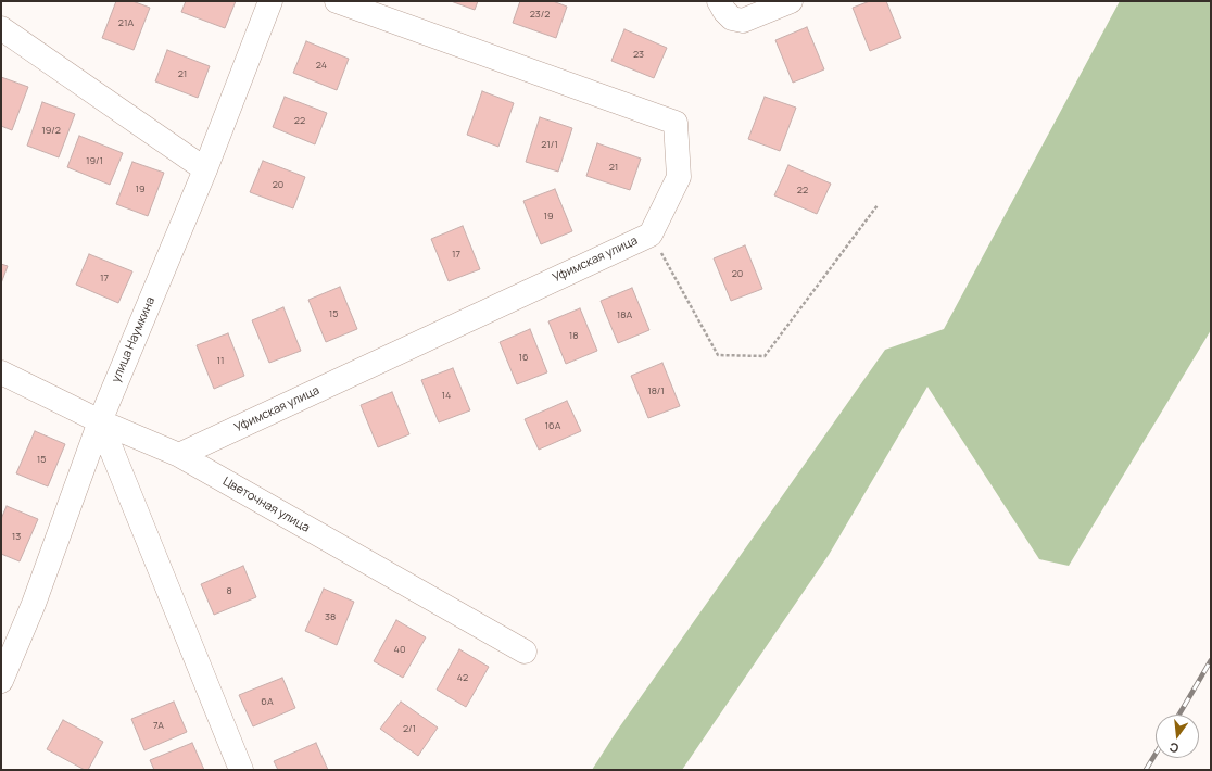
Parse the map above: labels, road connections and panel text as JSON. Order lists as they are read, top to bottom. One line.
{"streets":{"street":["Уфимская улица","улица Наумкина","Цветочная улица"]},"crossings":[["Уфимская улица","Цветочная улица"],["улица Наумкина","Цветочная улица"]],"house_numbers":["23/2","21А","23","24","21","22","19/2","21/1","19/1","21","20","19","22","19","17","20","17","15","18А","18","16","11","18/1","14","16А","15","13","8","38","40","42","6А","7А","2/1"],"north":"bottom"}
